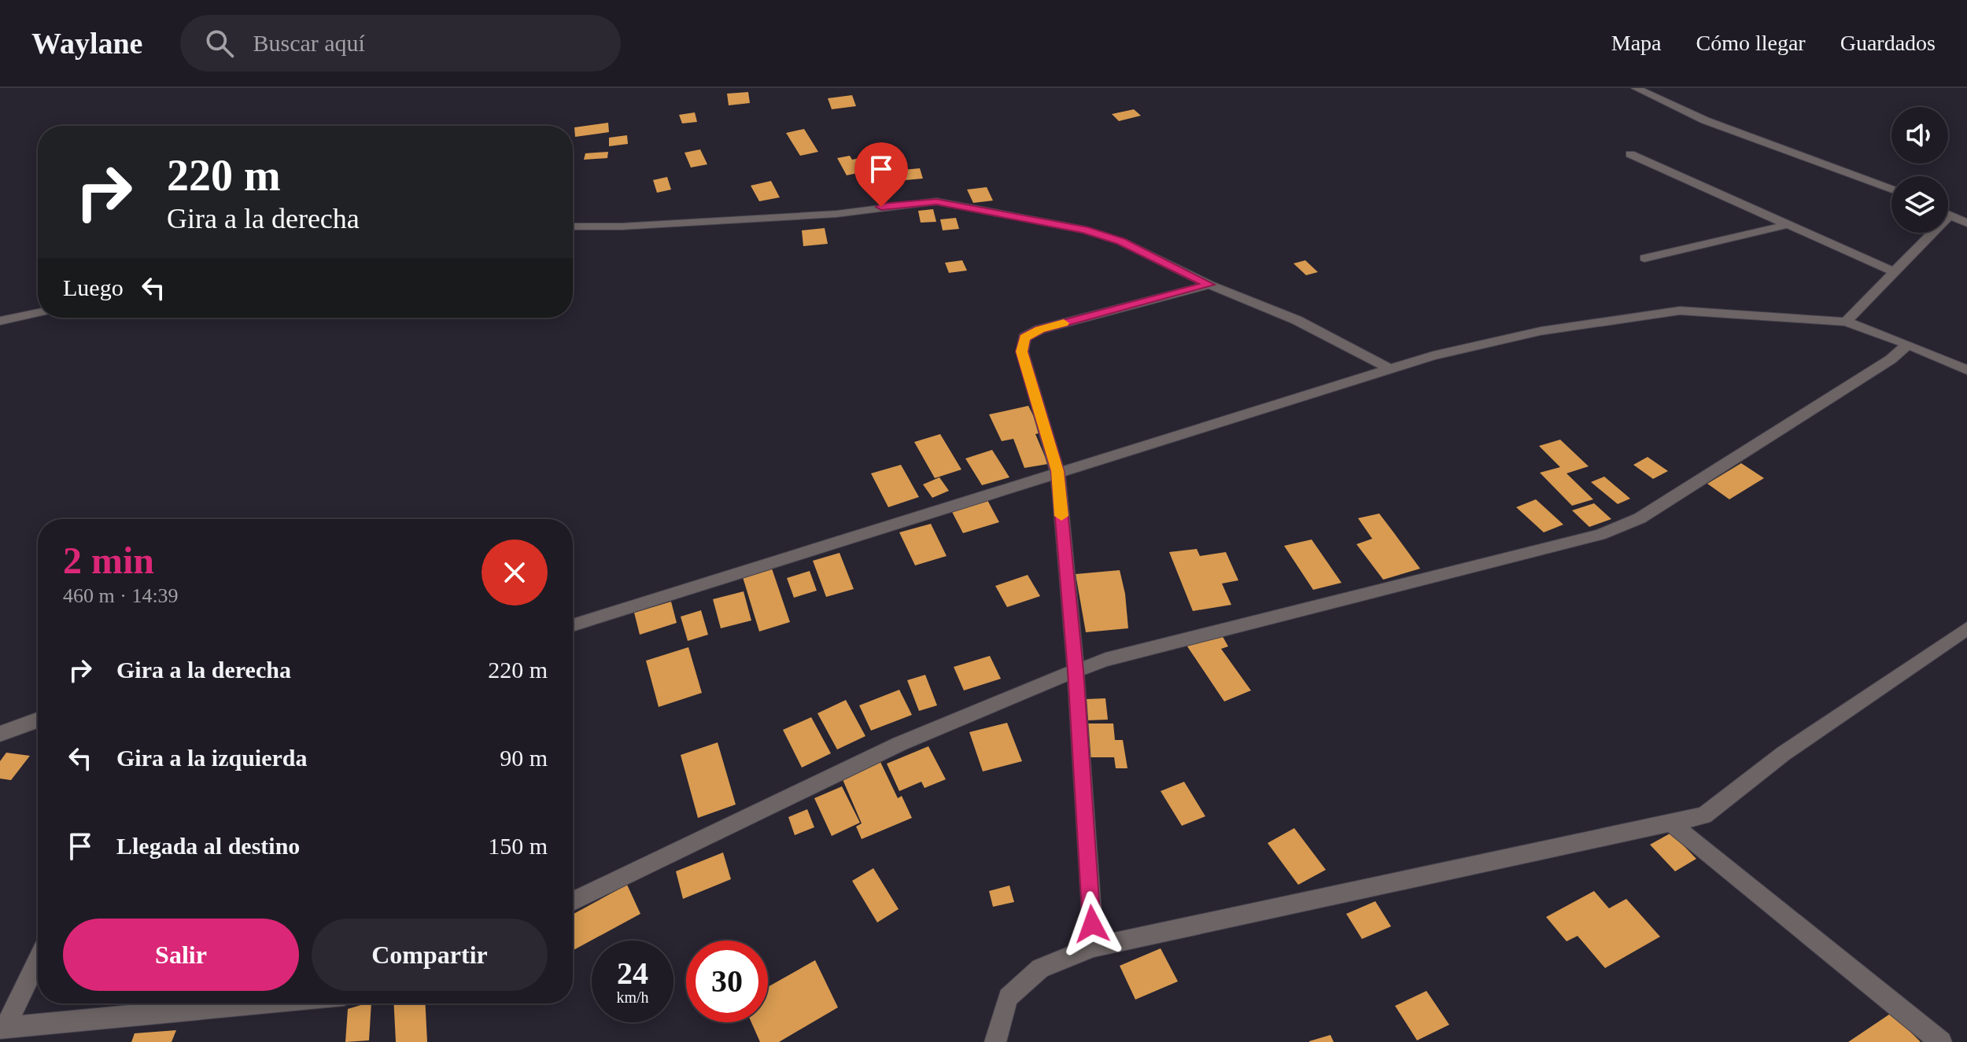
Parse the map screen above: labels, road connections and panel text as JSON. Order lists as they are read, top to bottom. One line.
{"page":{"header":"Waylane","search":"Buscar aquí","nav":["Mapa","Cómo llegar","Guardados"],"turn":["220 m","Gira a la derecha"],"then":"Luego","heading":["2 min","460 m · 14:39"],"list":[{"name":"Gira a la derecha","value":"220 m"},{"name":"Gira a la izquierda","value":"90 m"},{"name":"Llegada al destino","value":"150 m"}],"buttons":["Salir","Compartir"],"speed":"24 km/h","limit":"30"}}
